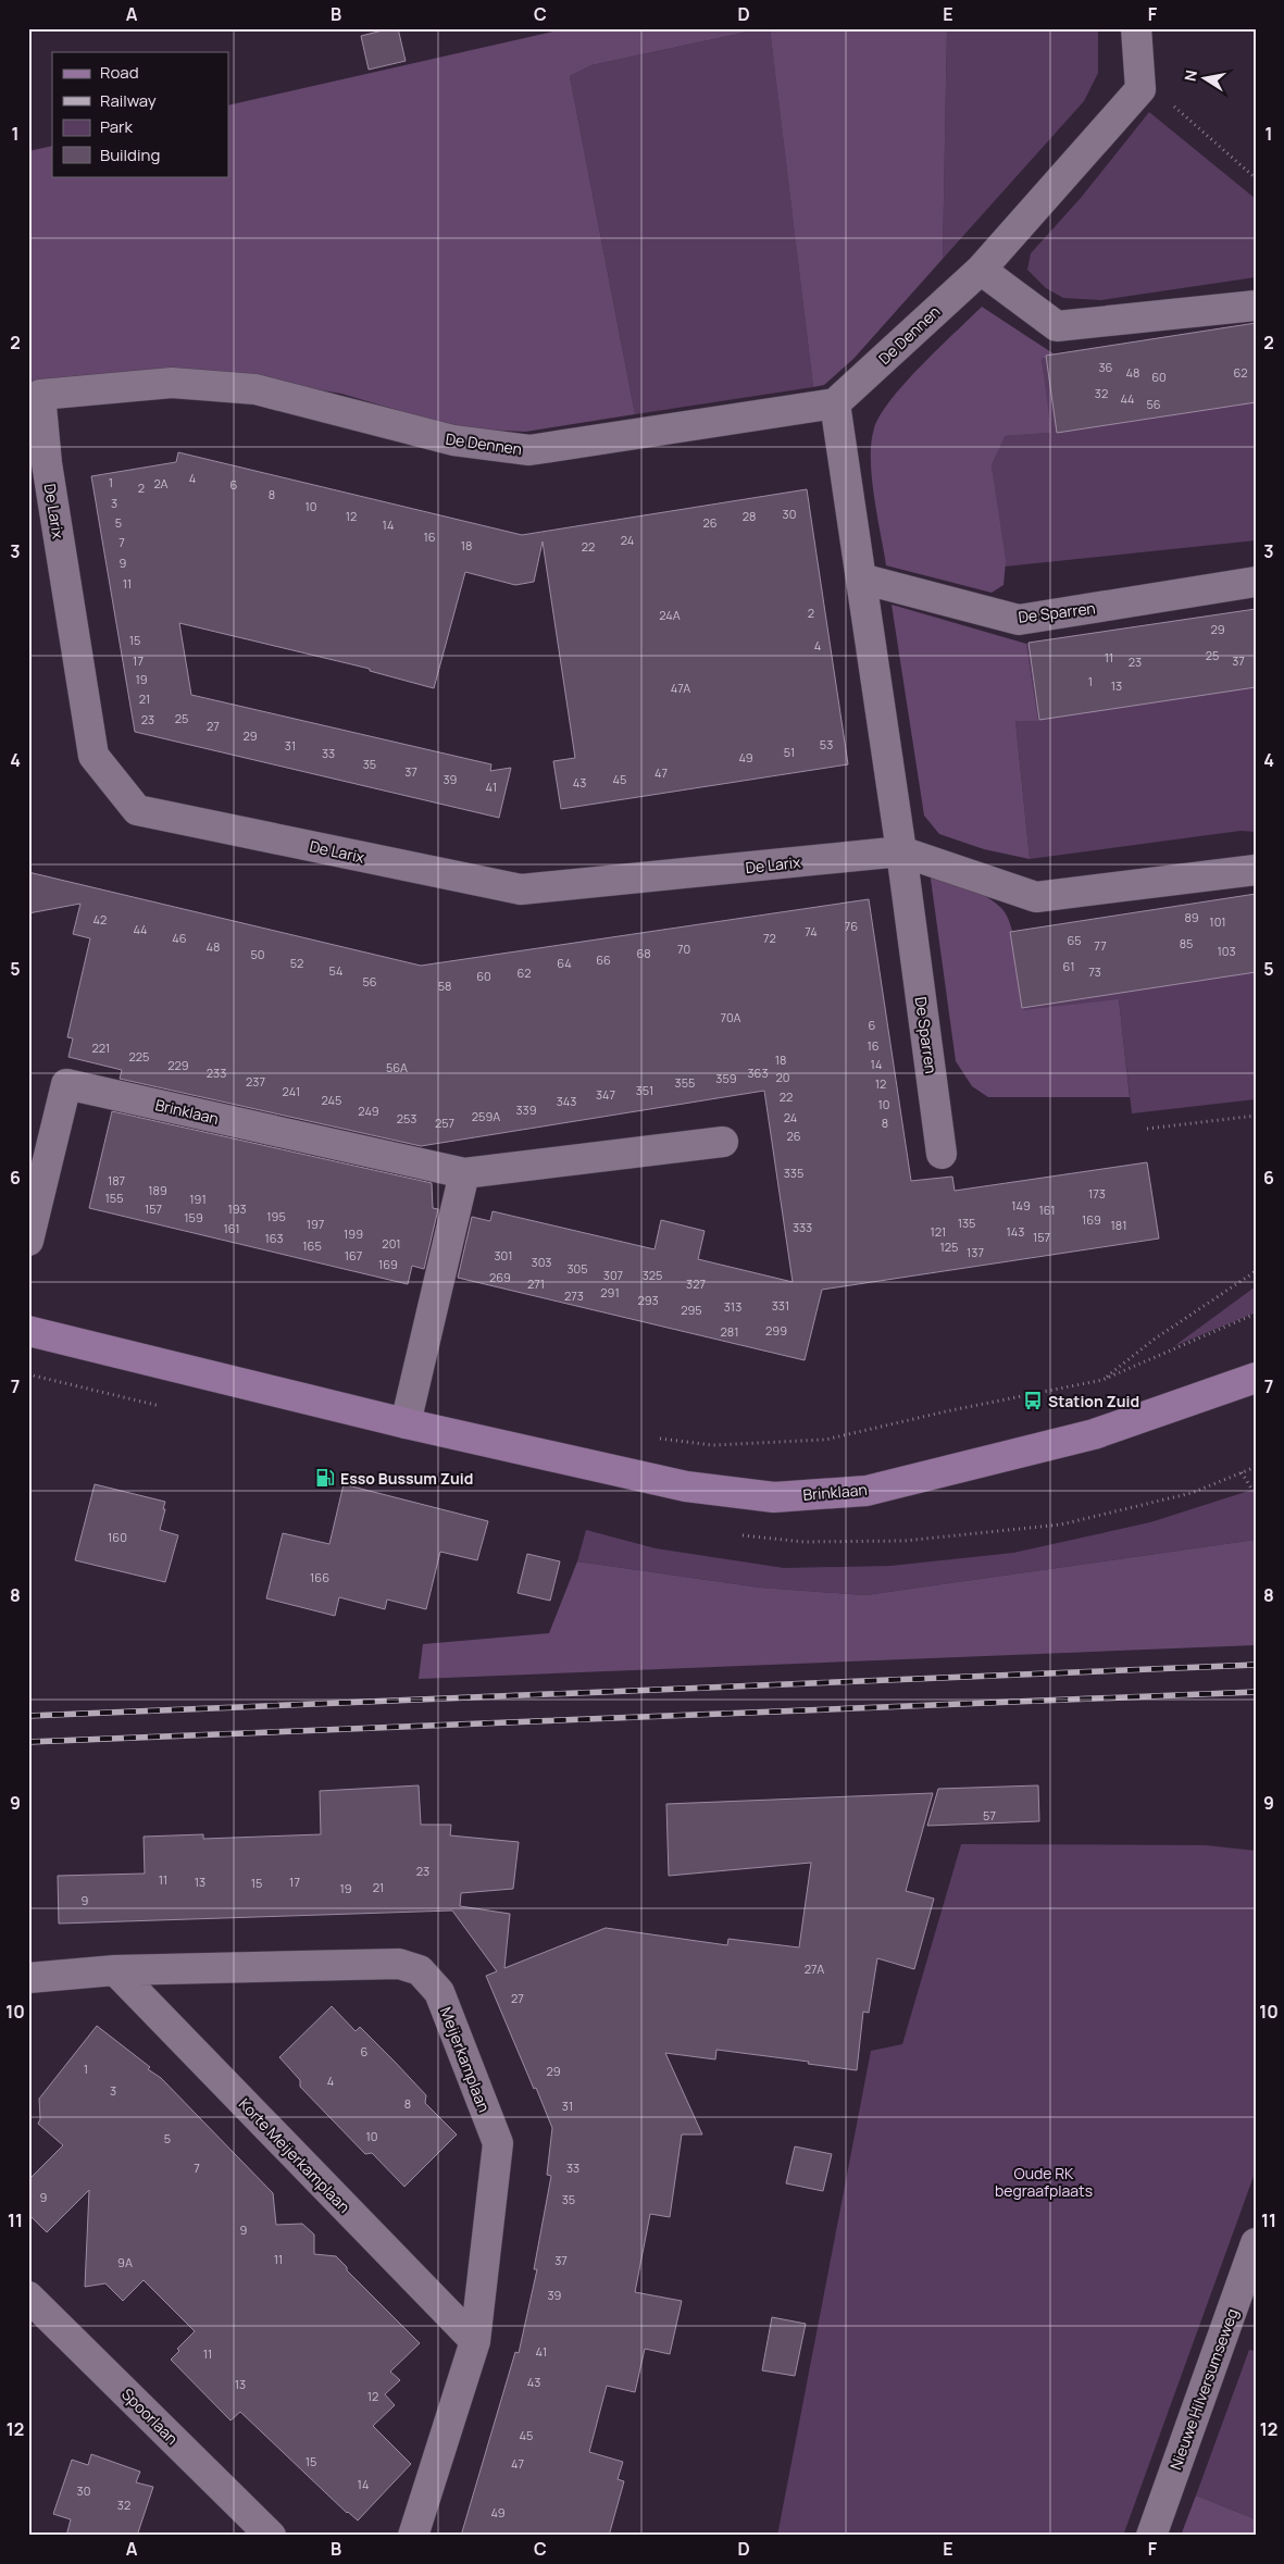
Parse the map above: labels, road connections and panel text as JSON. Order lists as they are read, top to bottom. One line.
{"streets":{"main road":["Brinklaan"],"street":["De Dennen","De Larix","De Sparren","Meijerkamplaan","Korte Meijerkamplaan","Nieuwe Hilversumseweg","Spoorlaan"]},"crossings":[["De Dennen","De Larix"],["De Dennen","De Sparren"],["De Larix","De Sparren"],["Meijerkamplaan","Korte Meijerkamplaan"]],"parks":["Oude RK begraafplaats"],"places":{"bus stop":["Station Zuid"],"fuel station":["Esso Bussum Zuid"]},"house_numbers":["36","48","62","60","32","44","56","4","1","2A","6","2","8","3","10","30","12","28","5","26","14","16","24","7","18","22","9","11","2","24A","29","15","4","25","11","17","37","23","19","1","13","47A","21","25","23","27","29","53","31","51","33","49","35","37","47","39","45","43","41","89","42","101","76","44","74","46","72","65","85","77","48","70","103","68","50","66","52","64","61","54","73","62","60","56","58","70A","6","16","221","225","18","14","229","56A","233","363","20","359","237","355","12","351","241","347","22","245","343","10","339","249","259A","24","253","257","8","26","335","187","189","173","155","191","149","157","193","161","195","159","169","135","197","181","333","161","121","143","199","157","163","201","165","125","137","167","301","303","169","305","307","325","269","271","327","291","273","293","331","313","295","299","281","160","166","57","23","11","13","17","15","21","19","9","27A","27","6","1","29","4","3","8","31","10","5","7","33","9","35","9","11","37","9A","39","41","11","43","13","12","45","15","47","14","30","32","49"],"legend":["Road","Railway","Park","Building"],"north":"left","grid":{"columns":["A","B","C","D","E","F"],"rows":["1","2","3","4","5","6","7","8","9","10","11","12"]}}
